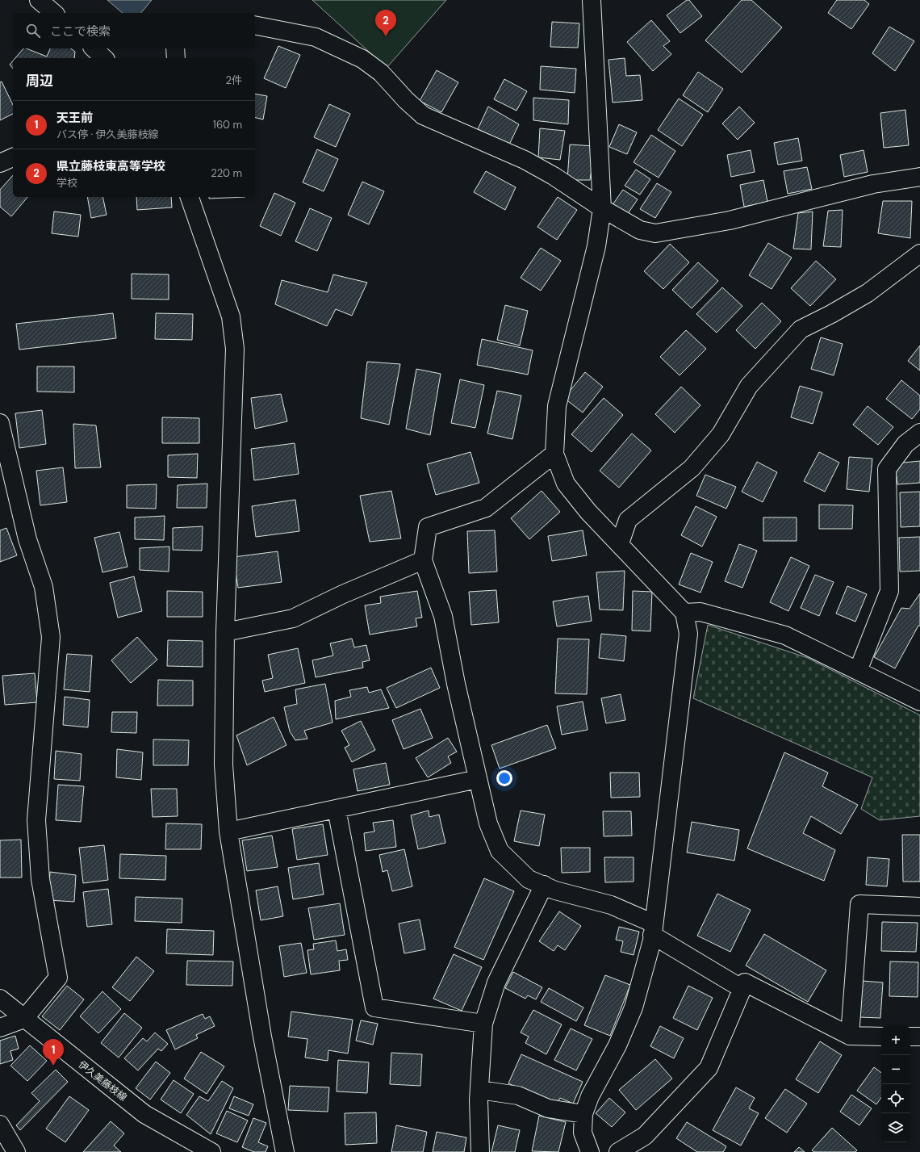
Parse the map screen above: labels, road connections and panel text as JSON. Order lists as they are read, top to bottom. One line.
{"streets":{"street":["伊久美藤枝線"]},"page":{"pins":["2","1"],"search":"ここで検索","heading":["周辺","2件"],"list":[{"mark":"1","name":"天王前","note":"バス停 · 伊久美藤枝線","value":"160 m"},{"mark":"2","name":"県立藤枝東高等学校","note":"学校","value":"220 m"}],"map_buttons":["+","−"]}}
